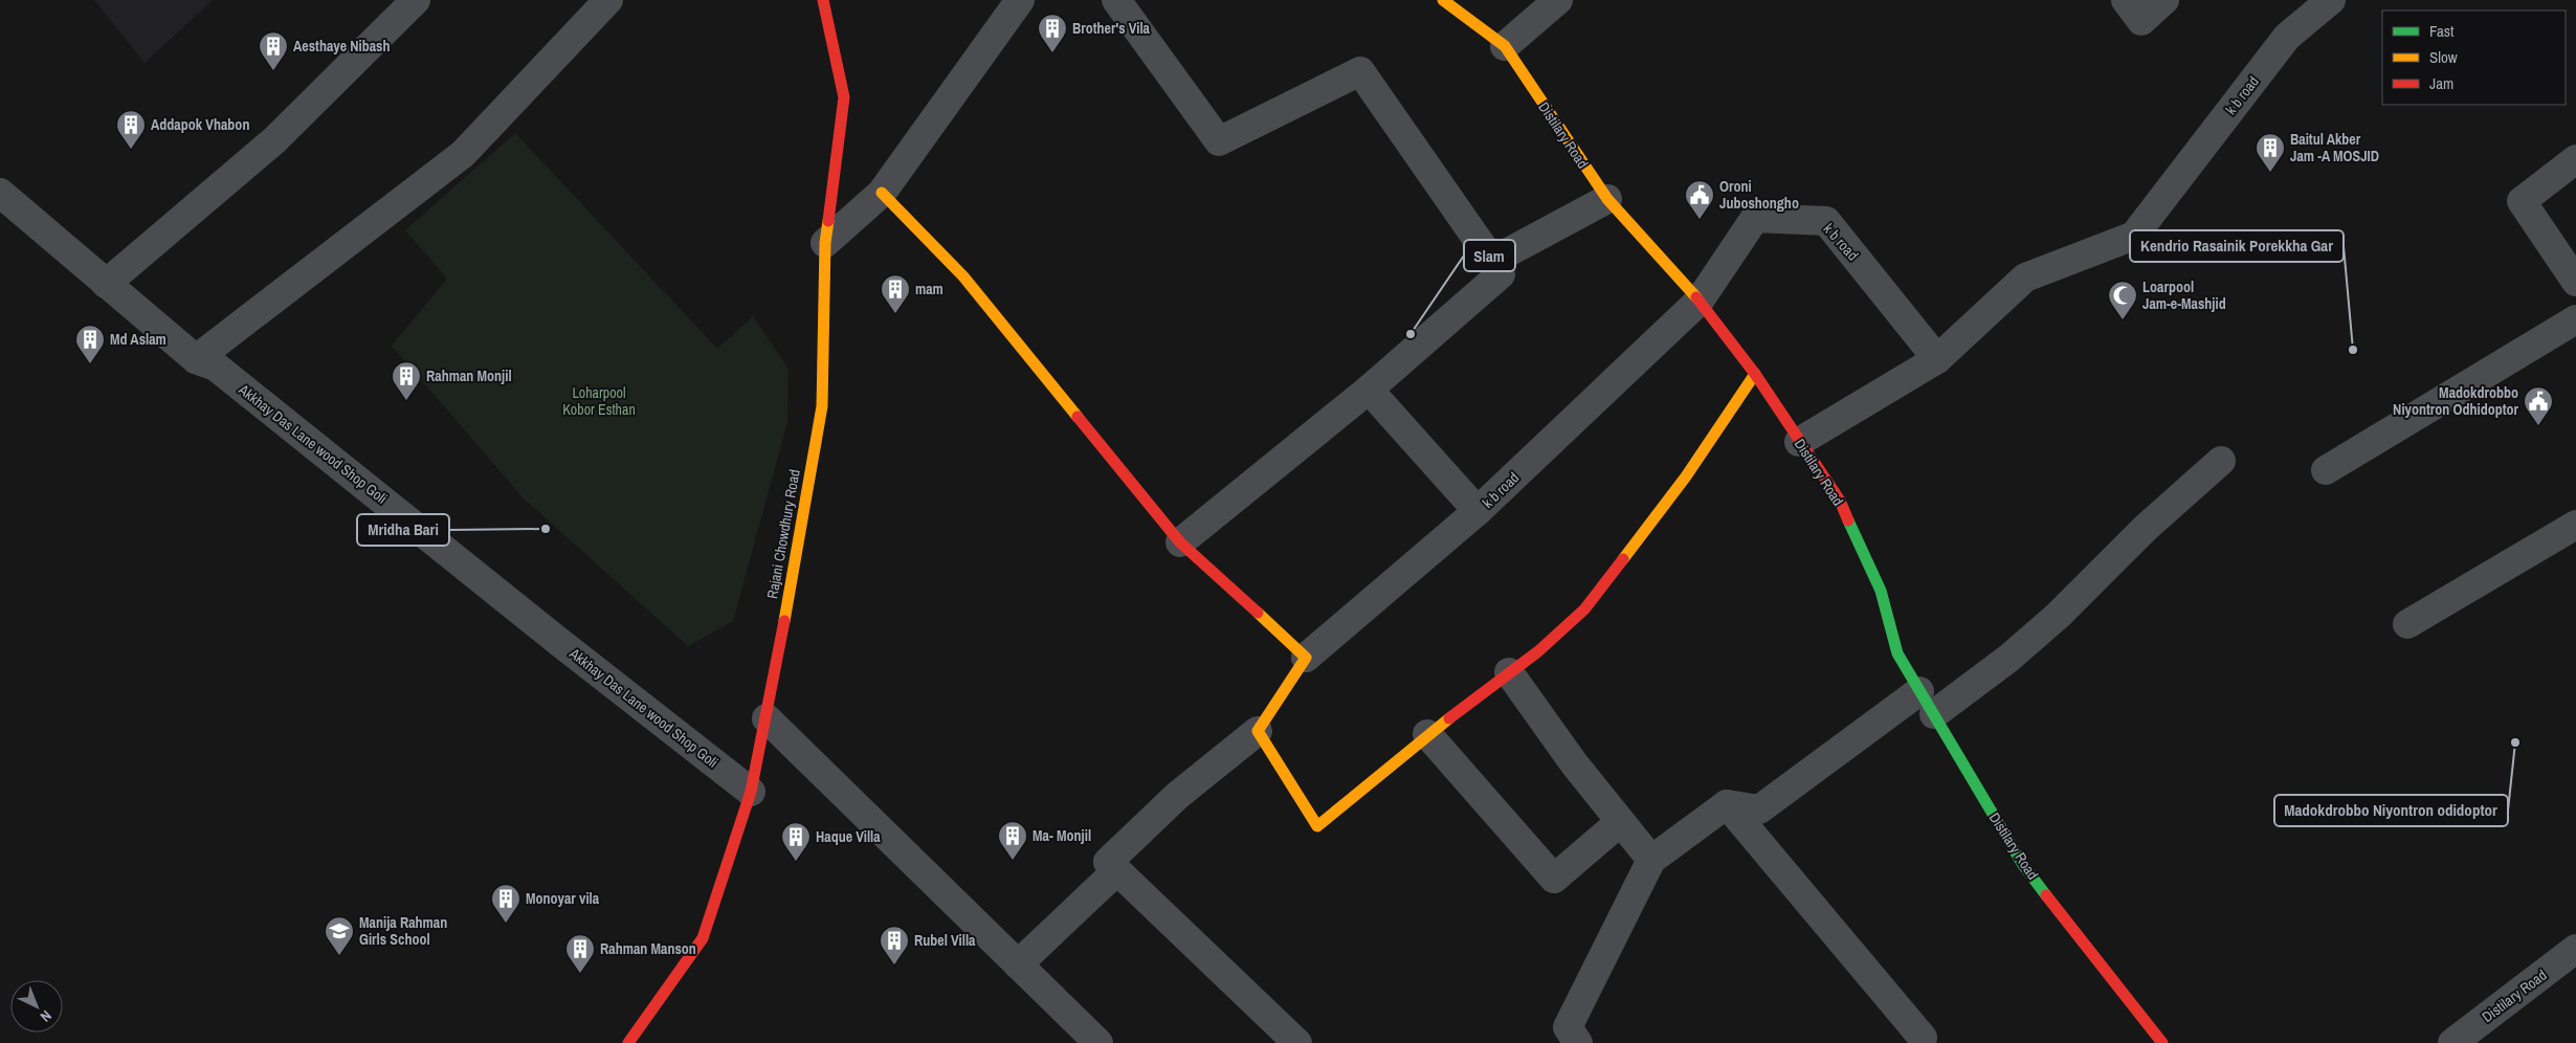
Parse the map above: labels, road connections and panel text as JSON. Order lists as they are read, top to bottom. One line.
{"streets":{"street":["k b road","Distilary Road","Akkhay Das Lane wood Shop Goli","Rajani Chowdhury Road"]},"crossings":[["k b road","Distilary Road"],["Akkhay Das Lane wood Shop Goli","Rajani Chowdhury Road"]],"parks":["Loharpool Kobor Esthan"],"places":{"building":["Brother's Vila","Aesthaye Nibash","Addapok Vhabon","Baitul Akber Jam -A MOSJID","mam","Md Aslam","Rahman Monjil","Ma- Monjil","Haque Villa","Monoyar vila","Rubel Villa","Rahman Manson"],"public building":["Oroni Juboshongho","Madokdrobbo Niyontron Odhidoptor"],"mosque":["Loarpool Jam-e-Mashjid"],"other":["Slam","Kendrio Rasainik Porekkha Gar","Mridha Bari","Madokdrobbo Niyontron odidoptor"],"school or university":["Manija Rahman Girls School"]},"legend":["Fast","Slow","Jam"],"north":"bottom right"}
